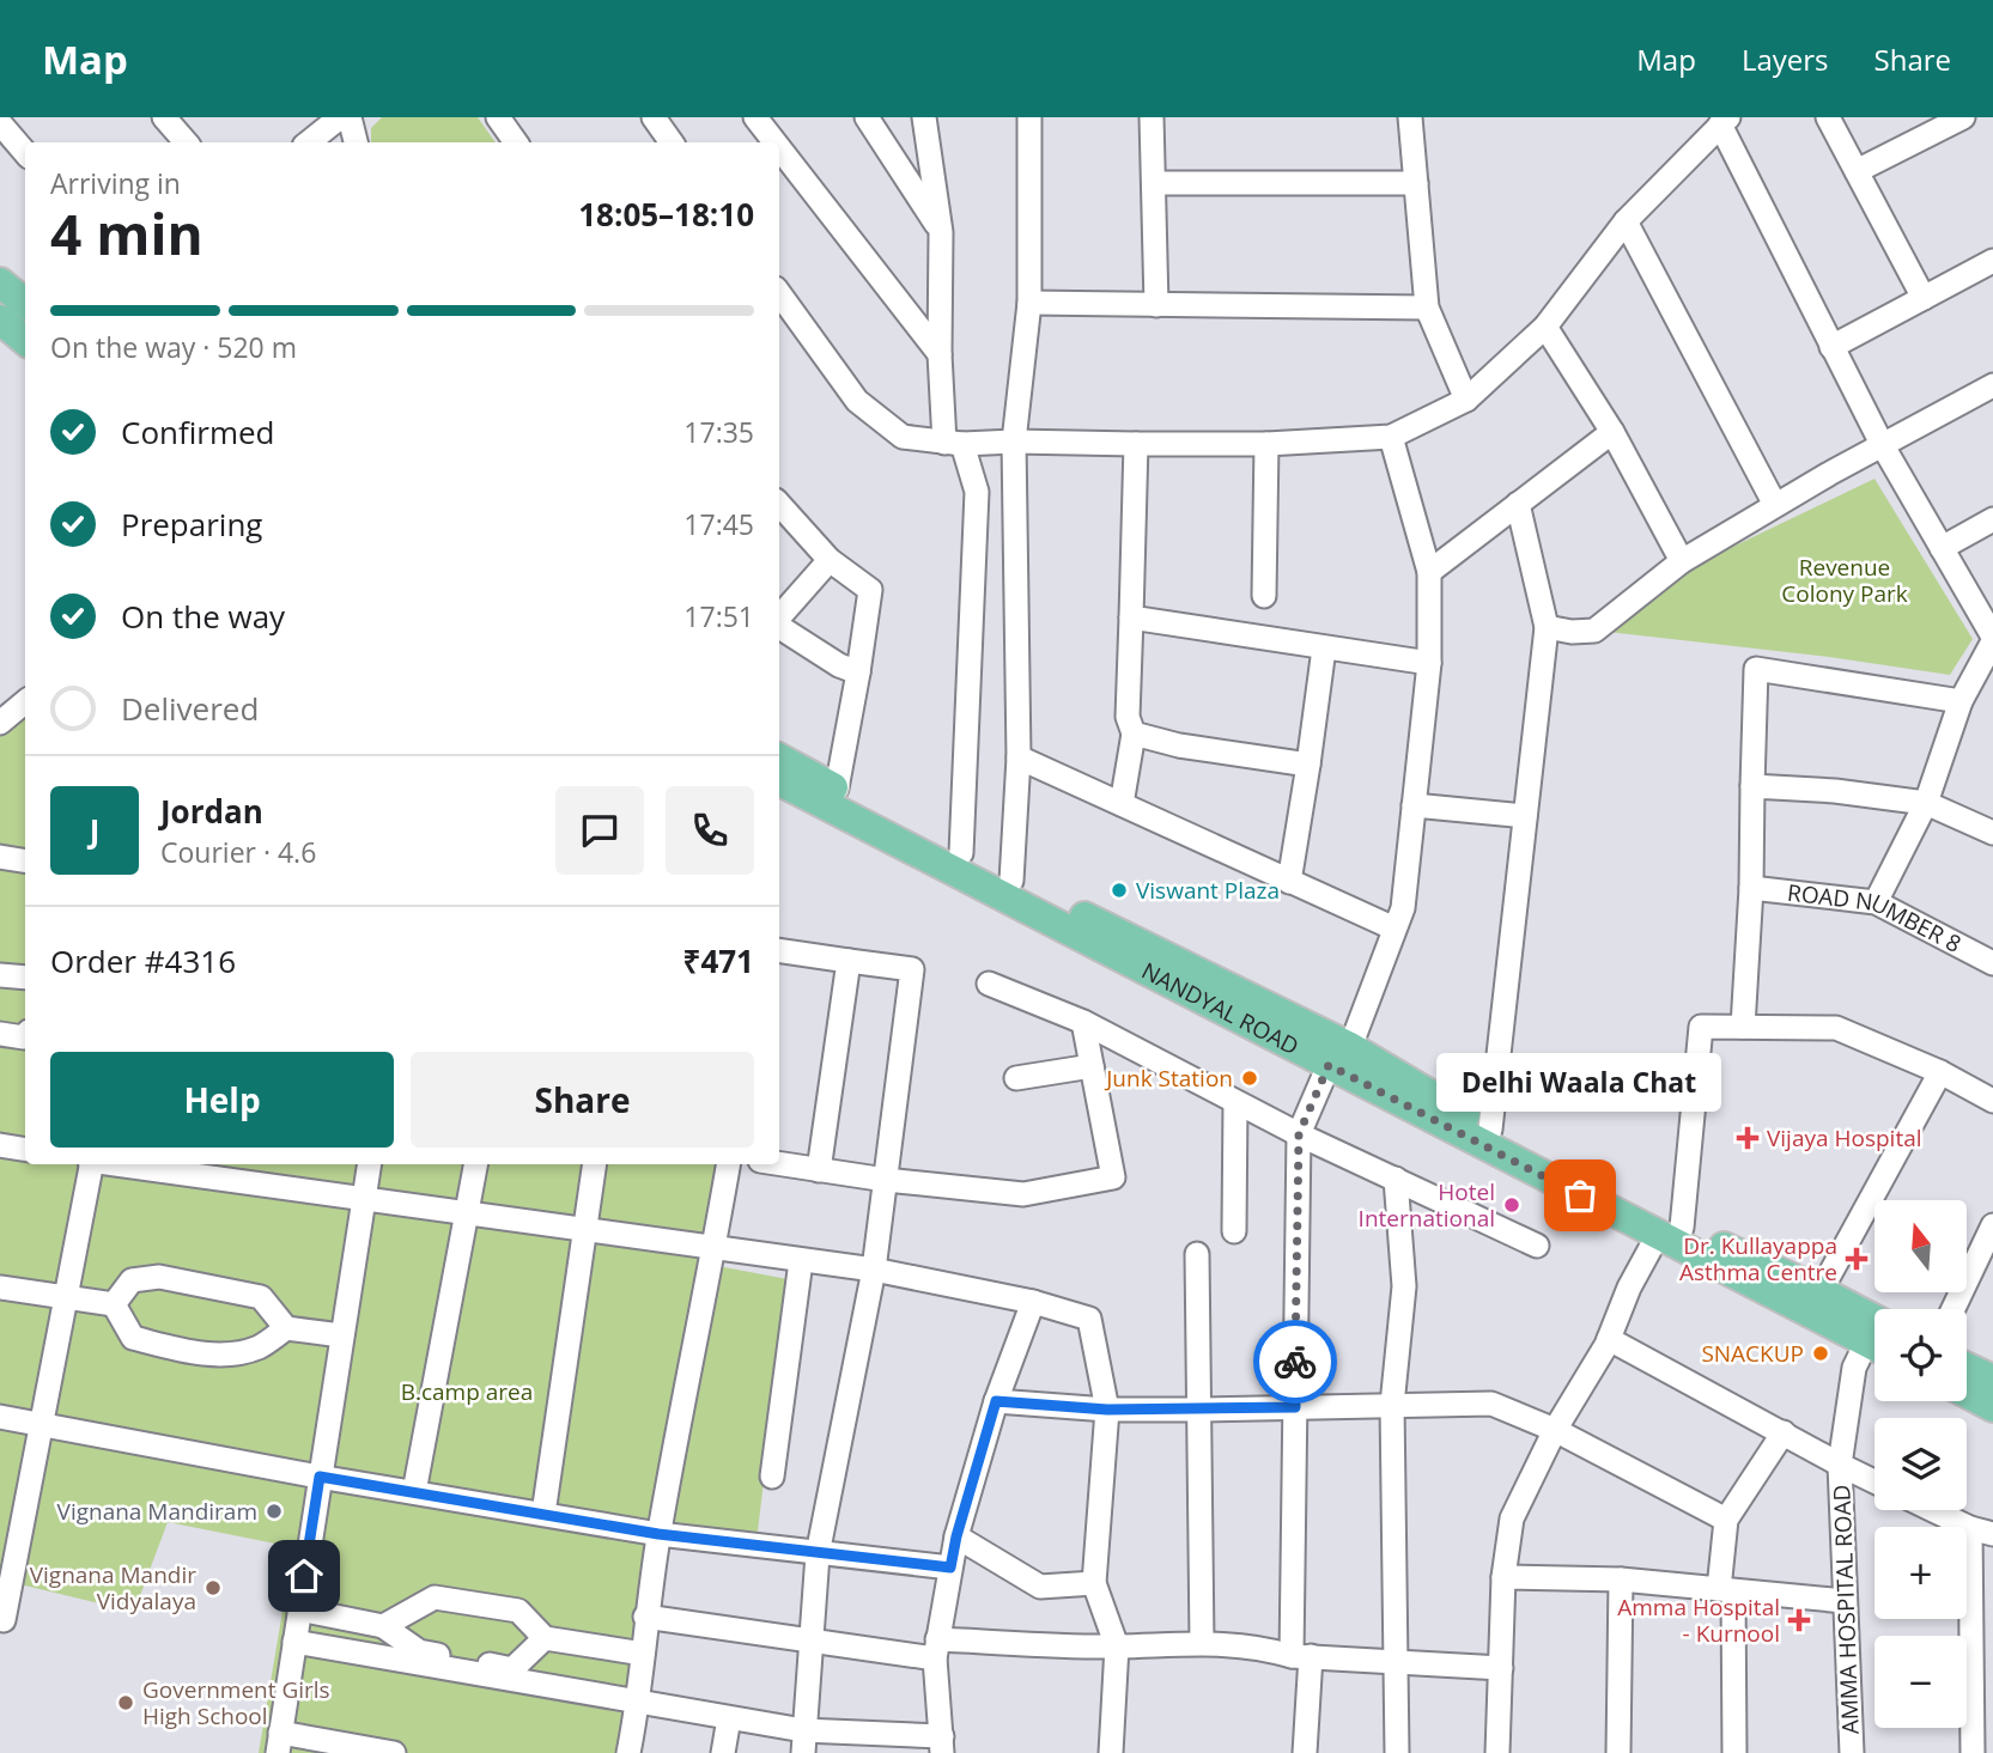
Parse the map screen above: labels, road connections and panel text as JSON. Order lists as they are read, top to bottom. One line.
{"streets":{"main road":["NANDYAL ROAD"],"street":["ROAD NUMBER 8","AMMA HOSPITAL ROAD"]},"parks":["Revenue Colony Park","B.camp area"],"places":{"other":["Viswant Plaza","Junk Station","Delhi Waala Chat","Hotel International","SNACKUP","Vignana Mandiram","Vignana Mandir Vidyalaya","Government Girls High School"],"health":["Vijaya Hospital","Dr. Kullayappa Asthma Centre","Amma Hospital - Kurnool"]},"north":"top","page":{"header":"Map","nav":["Map","Layers","Share"],"heading":["4 min","Arriving in","18:05–18:10"],"panel":["Jordan","Courier · 4.6","Order #4316","₹471"],"bar":"On the way · 520 m","list":[["Confirmed","17:35"],["Preparing","17:45"],["On the way","17:51"],"Delivered"],"round":"J","buttons":["Help","Share"],"bubble":"Delhi Waala Chat","map_buttons":["+","−"]}}
